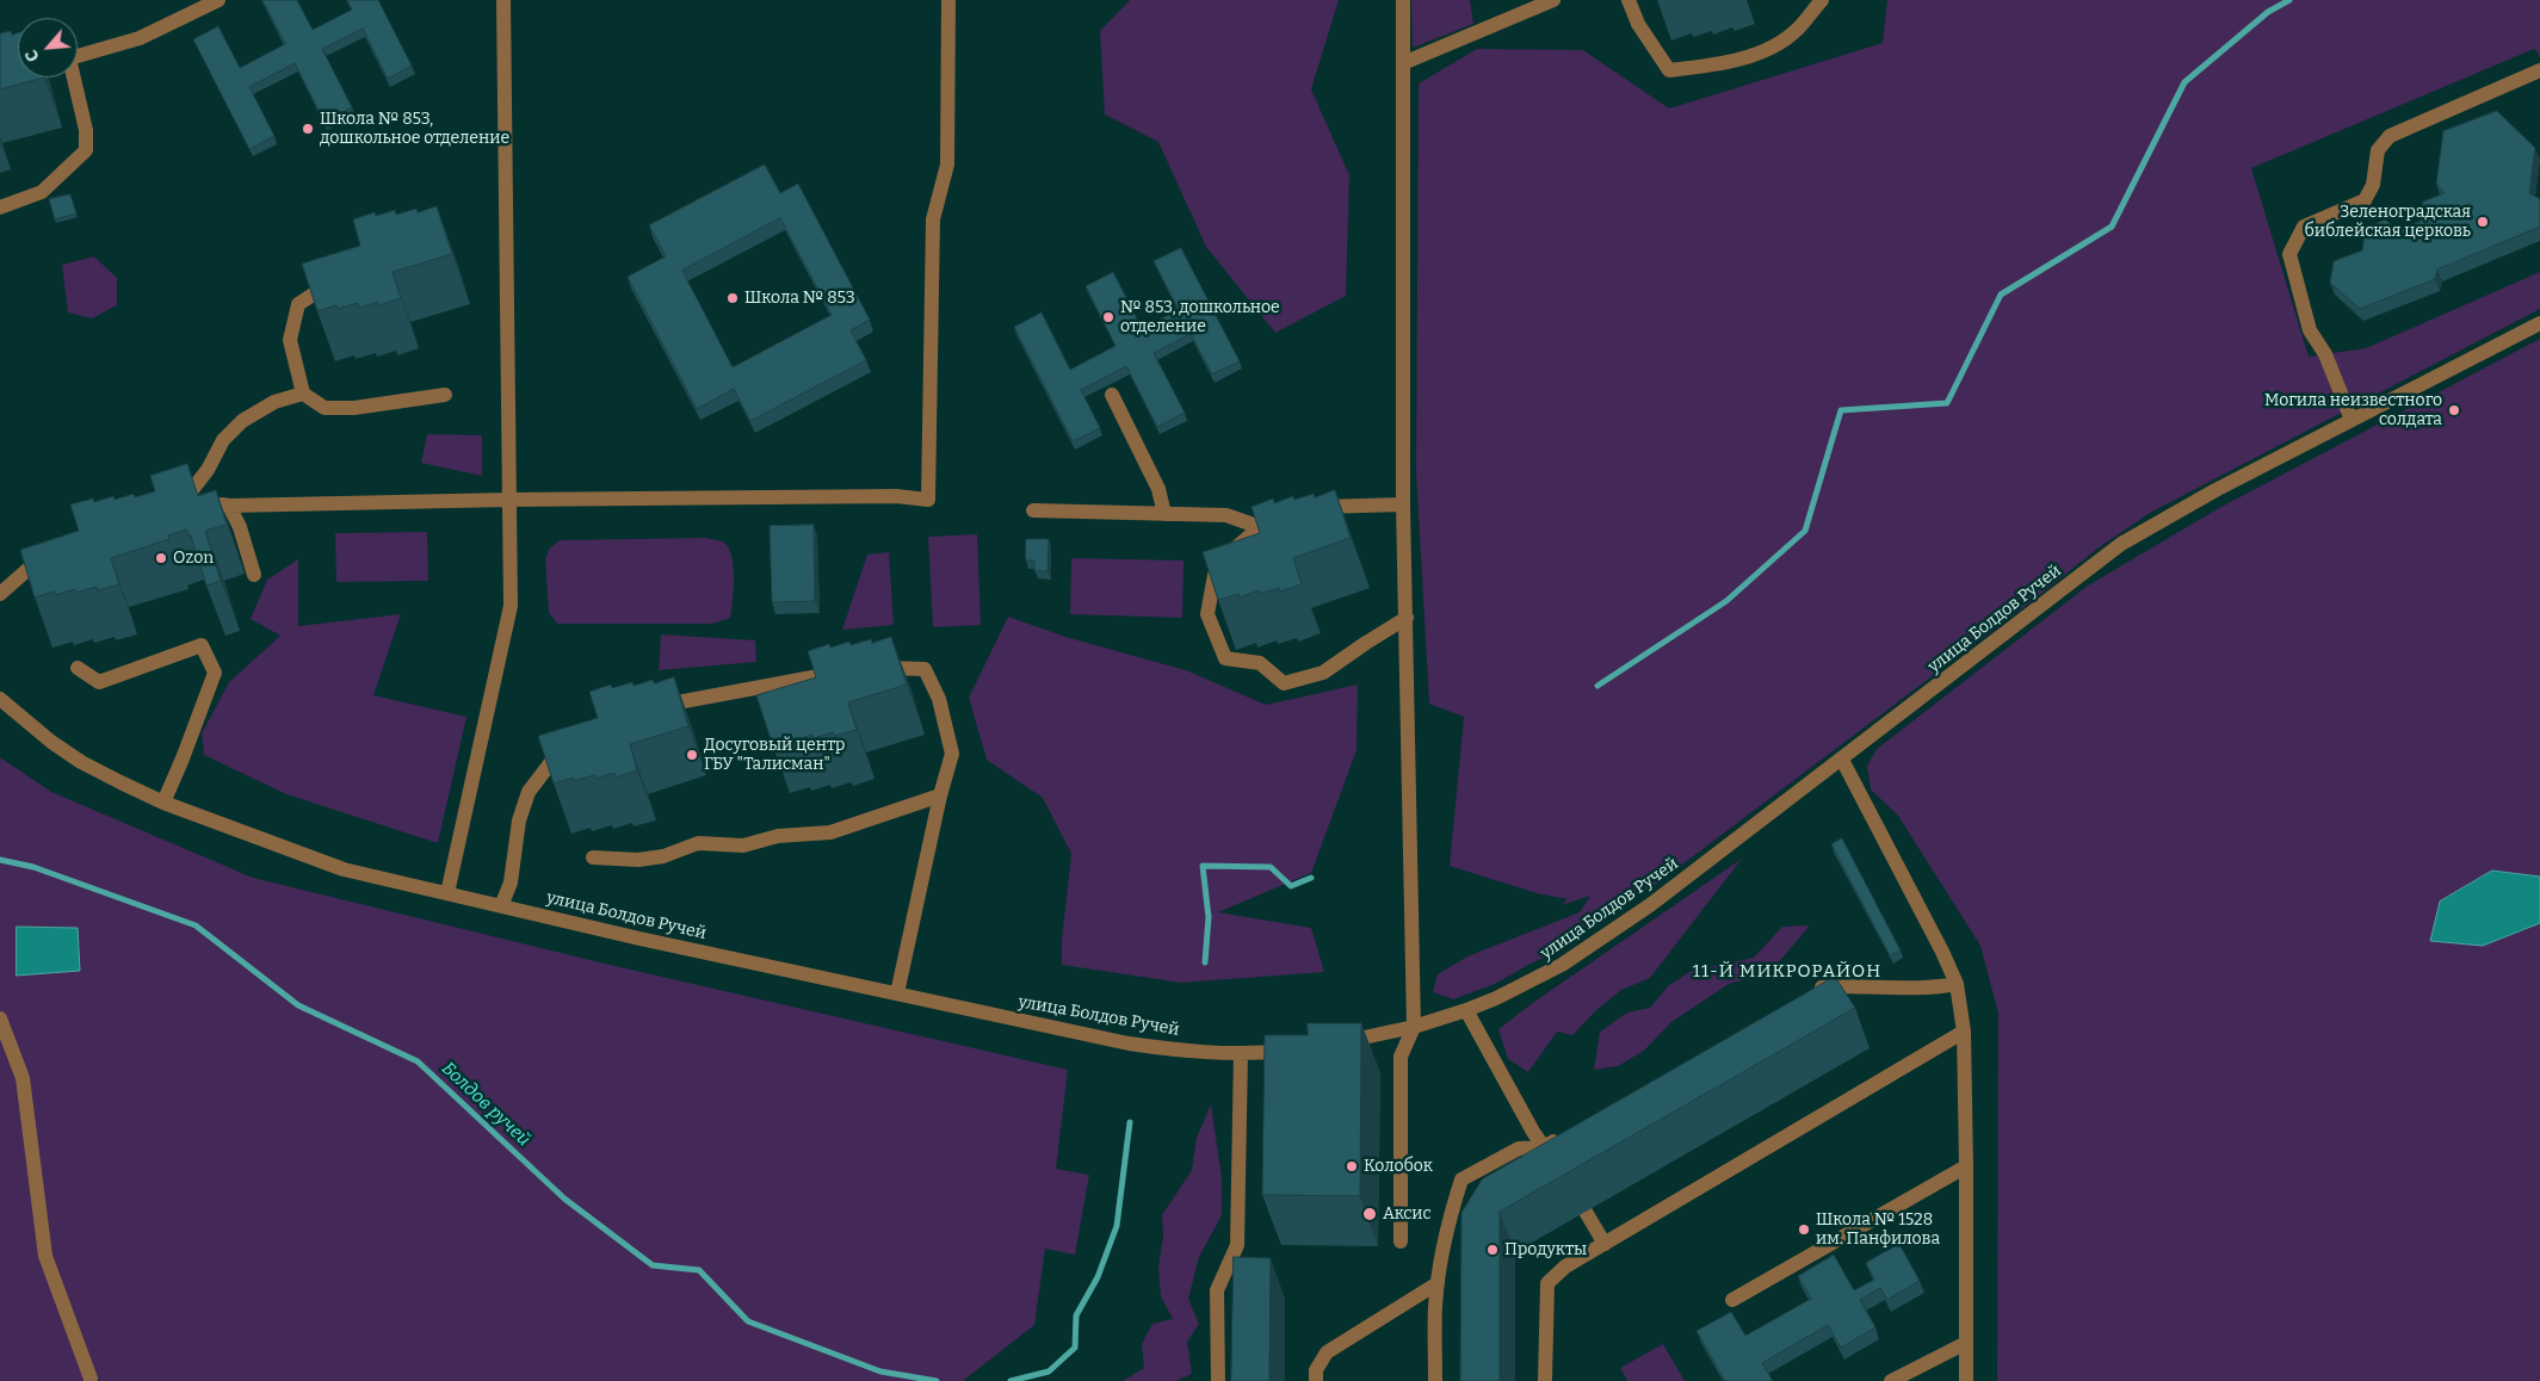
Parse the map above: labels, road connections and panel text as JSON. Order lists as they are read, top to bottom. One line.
{"streets":{"street":["улица Болдов Ручей"]},"districts":["11-Й МИКРОРАЙОН"],"water":["Болдов ручей"],"places":["Школа № 853, дошкольное отделение","Зеленоградская библейская церковь","Школа № 853","№ 853, дошкольное отделение","Могила неизвестного солдата","Ozon","Досуговый центр ГБУ \"Талисман\"","Колобок","Аксис","Школа № 1528 им. Панфилова","Продукты"],"north":"bottom left"}
